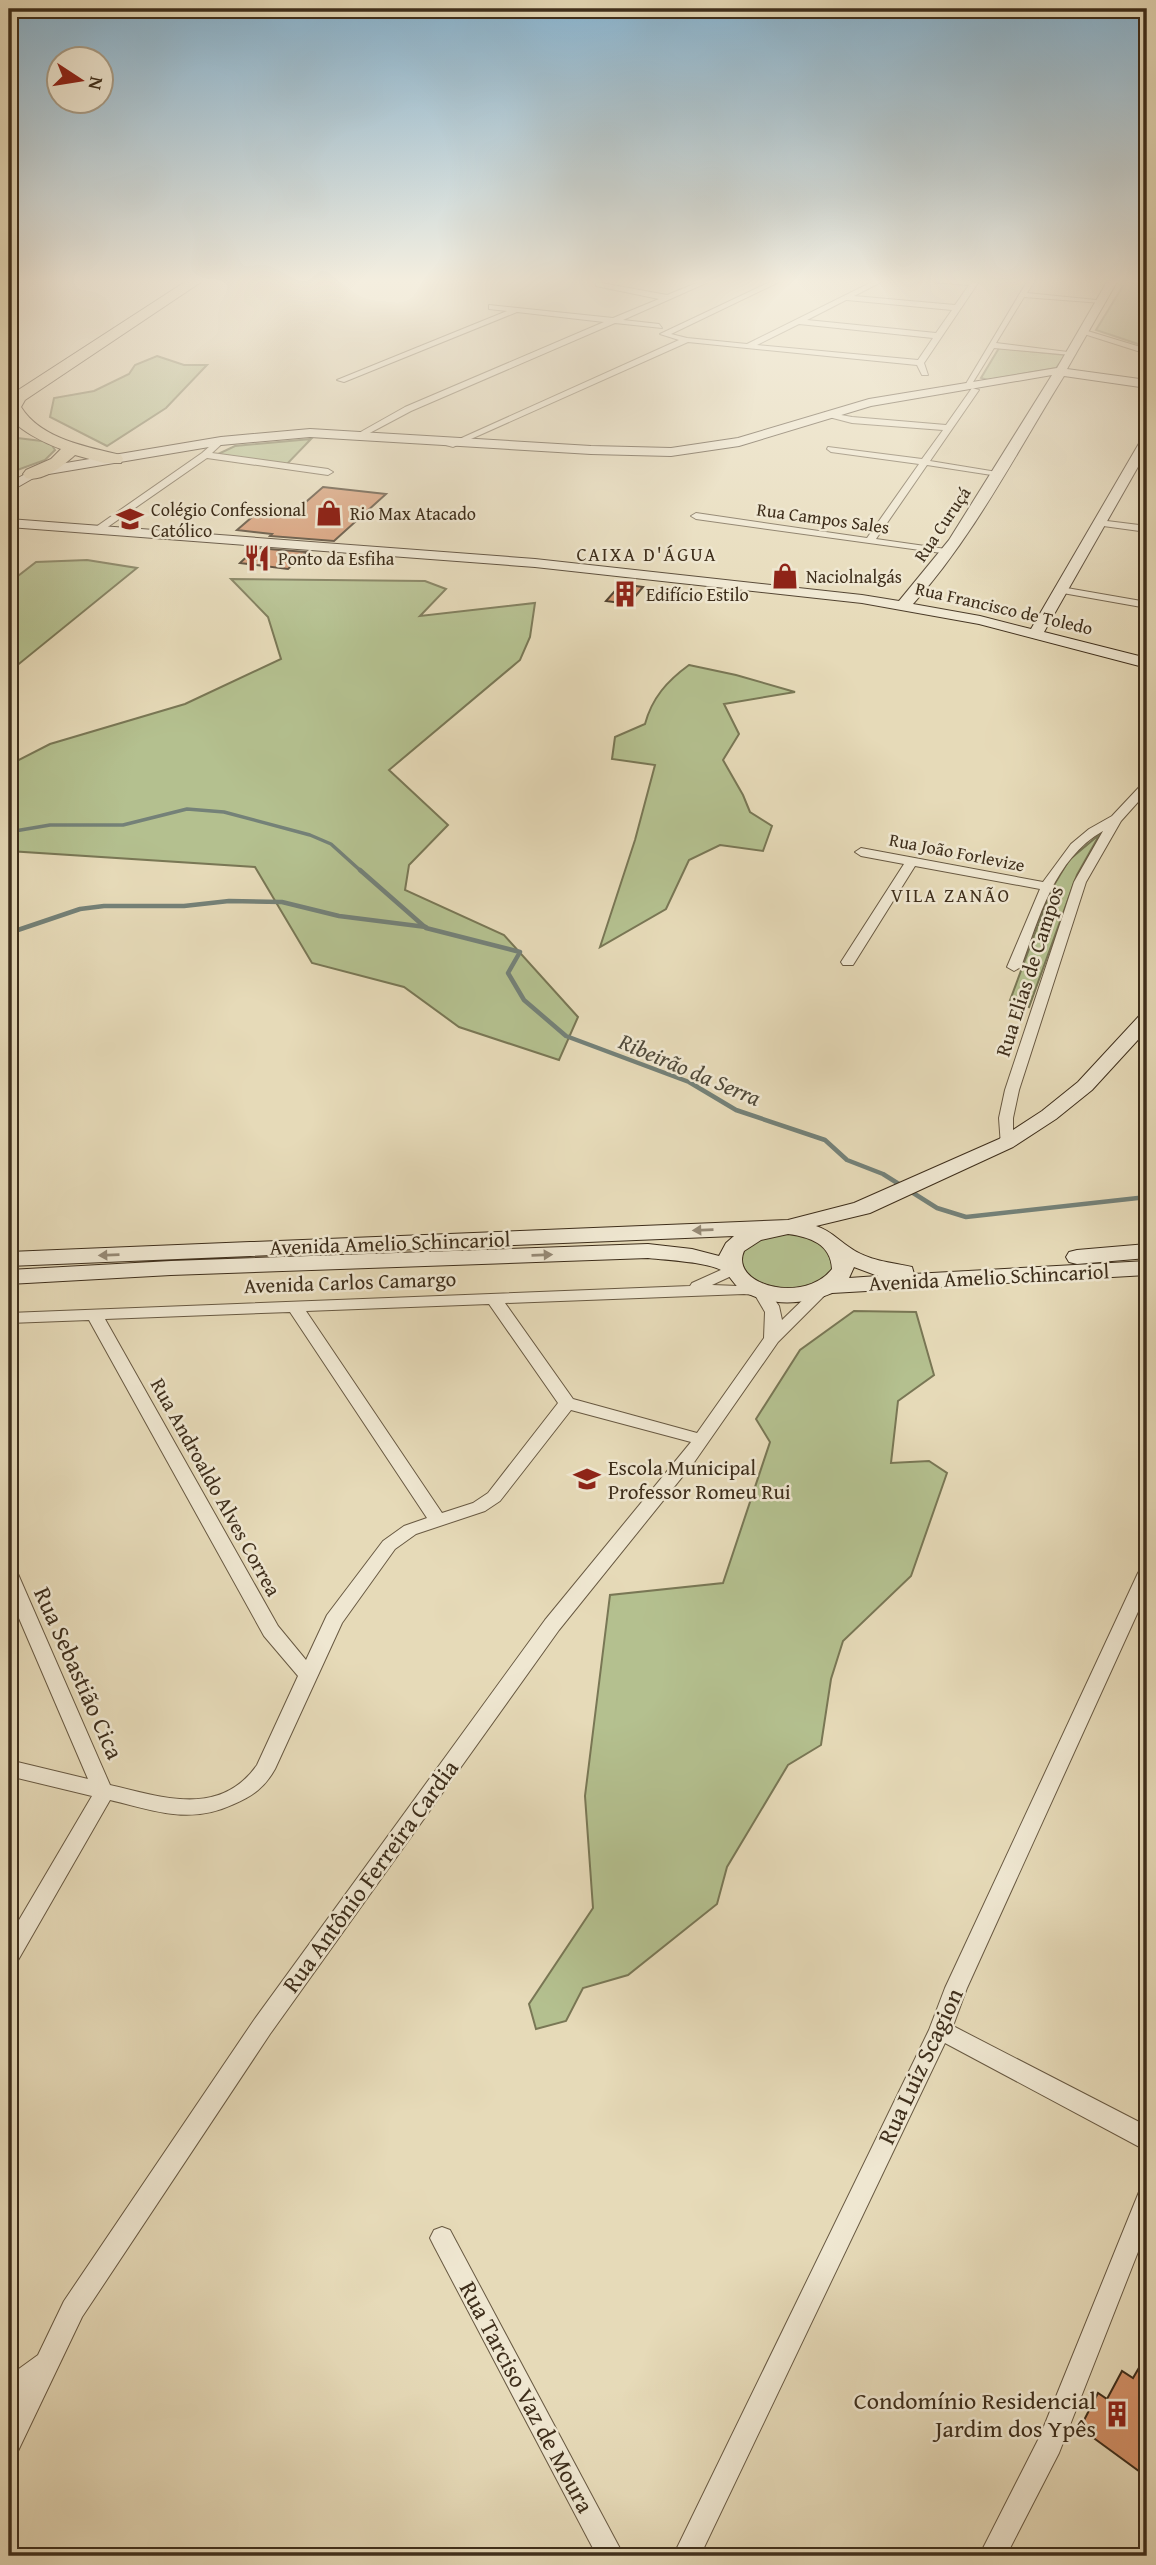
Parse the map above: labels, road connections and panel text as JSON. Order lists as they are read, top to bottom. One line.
{"streets":{"street":["Rua Campos Sales","Rua Curuçá","Rua Francisco de Toledo","Rua João Forlevize","Rua Elias de Campos","Avenida Amelio Schincariol","Avenida Carlos Camargo","Rua Androaldo Alves Correa","Rua Sebastião Cica","Rua Antônio Ferreira Cardia","Rua Luiz Scagion","Rua Tarciso Vaz de Moura"]},"crossings":[["Rua Campos Sales","Rua Curuçá"],["Rua Curuçá","Rua Francisco de Toledo"],["Rua João Forlevize","Rua Elias de Campos"],["Avenida Amelio Schincariol","Avenida Carlos Camargo"],["Avenida Amelio Schincariol","Rua Antônio Ferreira Cardia"],["Avenida Carlos Camargo","Rua Androaldo Alves Correa"],["Avenida Carlos Camargo","Rua Antônio Ferreira Cardia"]],"districts":["CAIXA D'ÁGUA","VILA ZANÃO"],"water":["Ribeirão da Serra"],"places":{"shop":["Rio Max Atacado","Naciolnalgás"],"school or university":["Colégio Confessional Católico","Escola Municipal Professor Romeu Rui"],"restaurant":["Ponto da Esfiha"],"building":["Edifício Estilo","Condomínio Residencial Jardim dos Ypês"]},"north":"right"}
